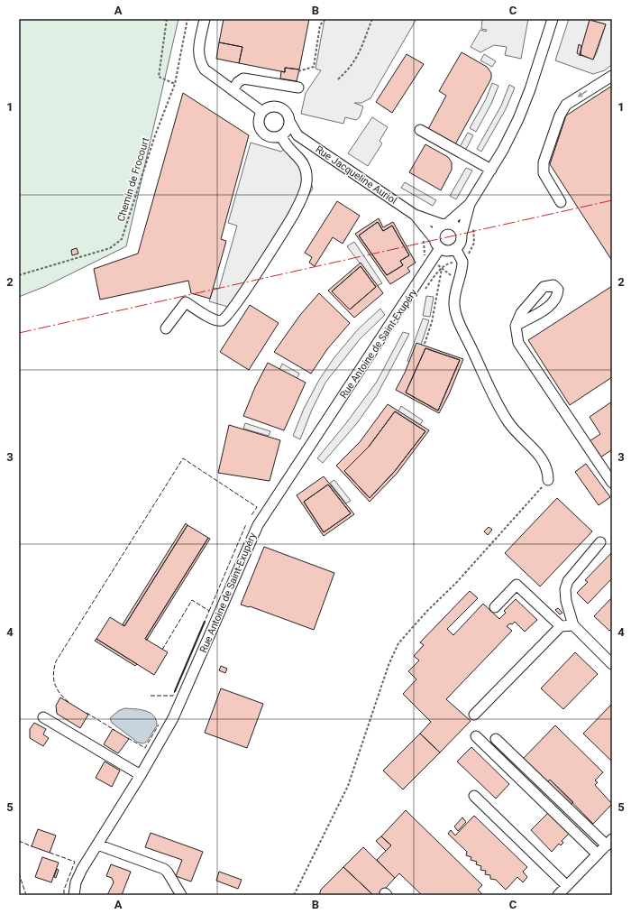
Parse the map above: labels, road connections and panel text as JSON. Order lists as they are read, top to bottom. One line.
{"streets":{"street":["Rue Jacqueline Auriol","Rue Antoine de Saint-Exupéry"],"path":["Chemin de Frocourt"]},"crossings":[["Rue Jacqueline Auriol","Rue Antoine de Saint-Exupéry"]],"grid":{"columns":["A","B","C"],"rows":["1","2","3","4","5"]}}
